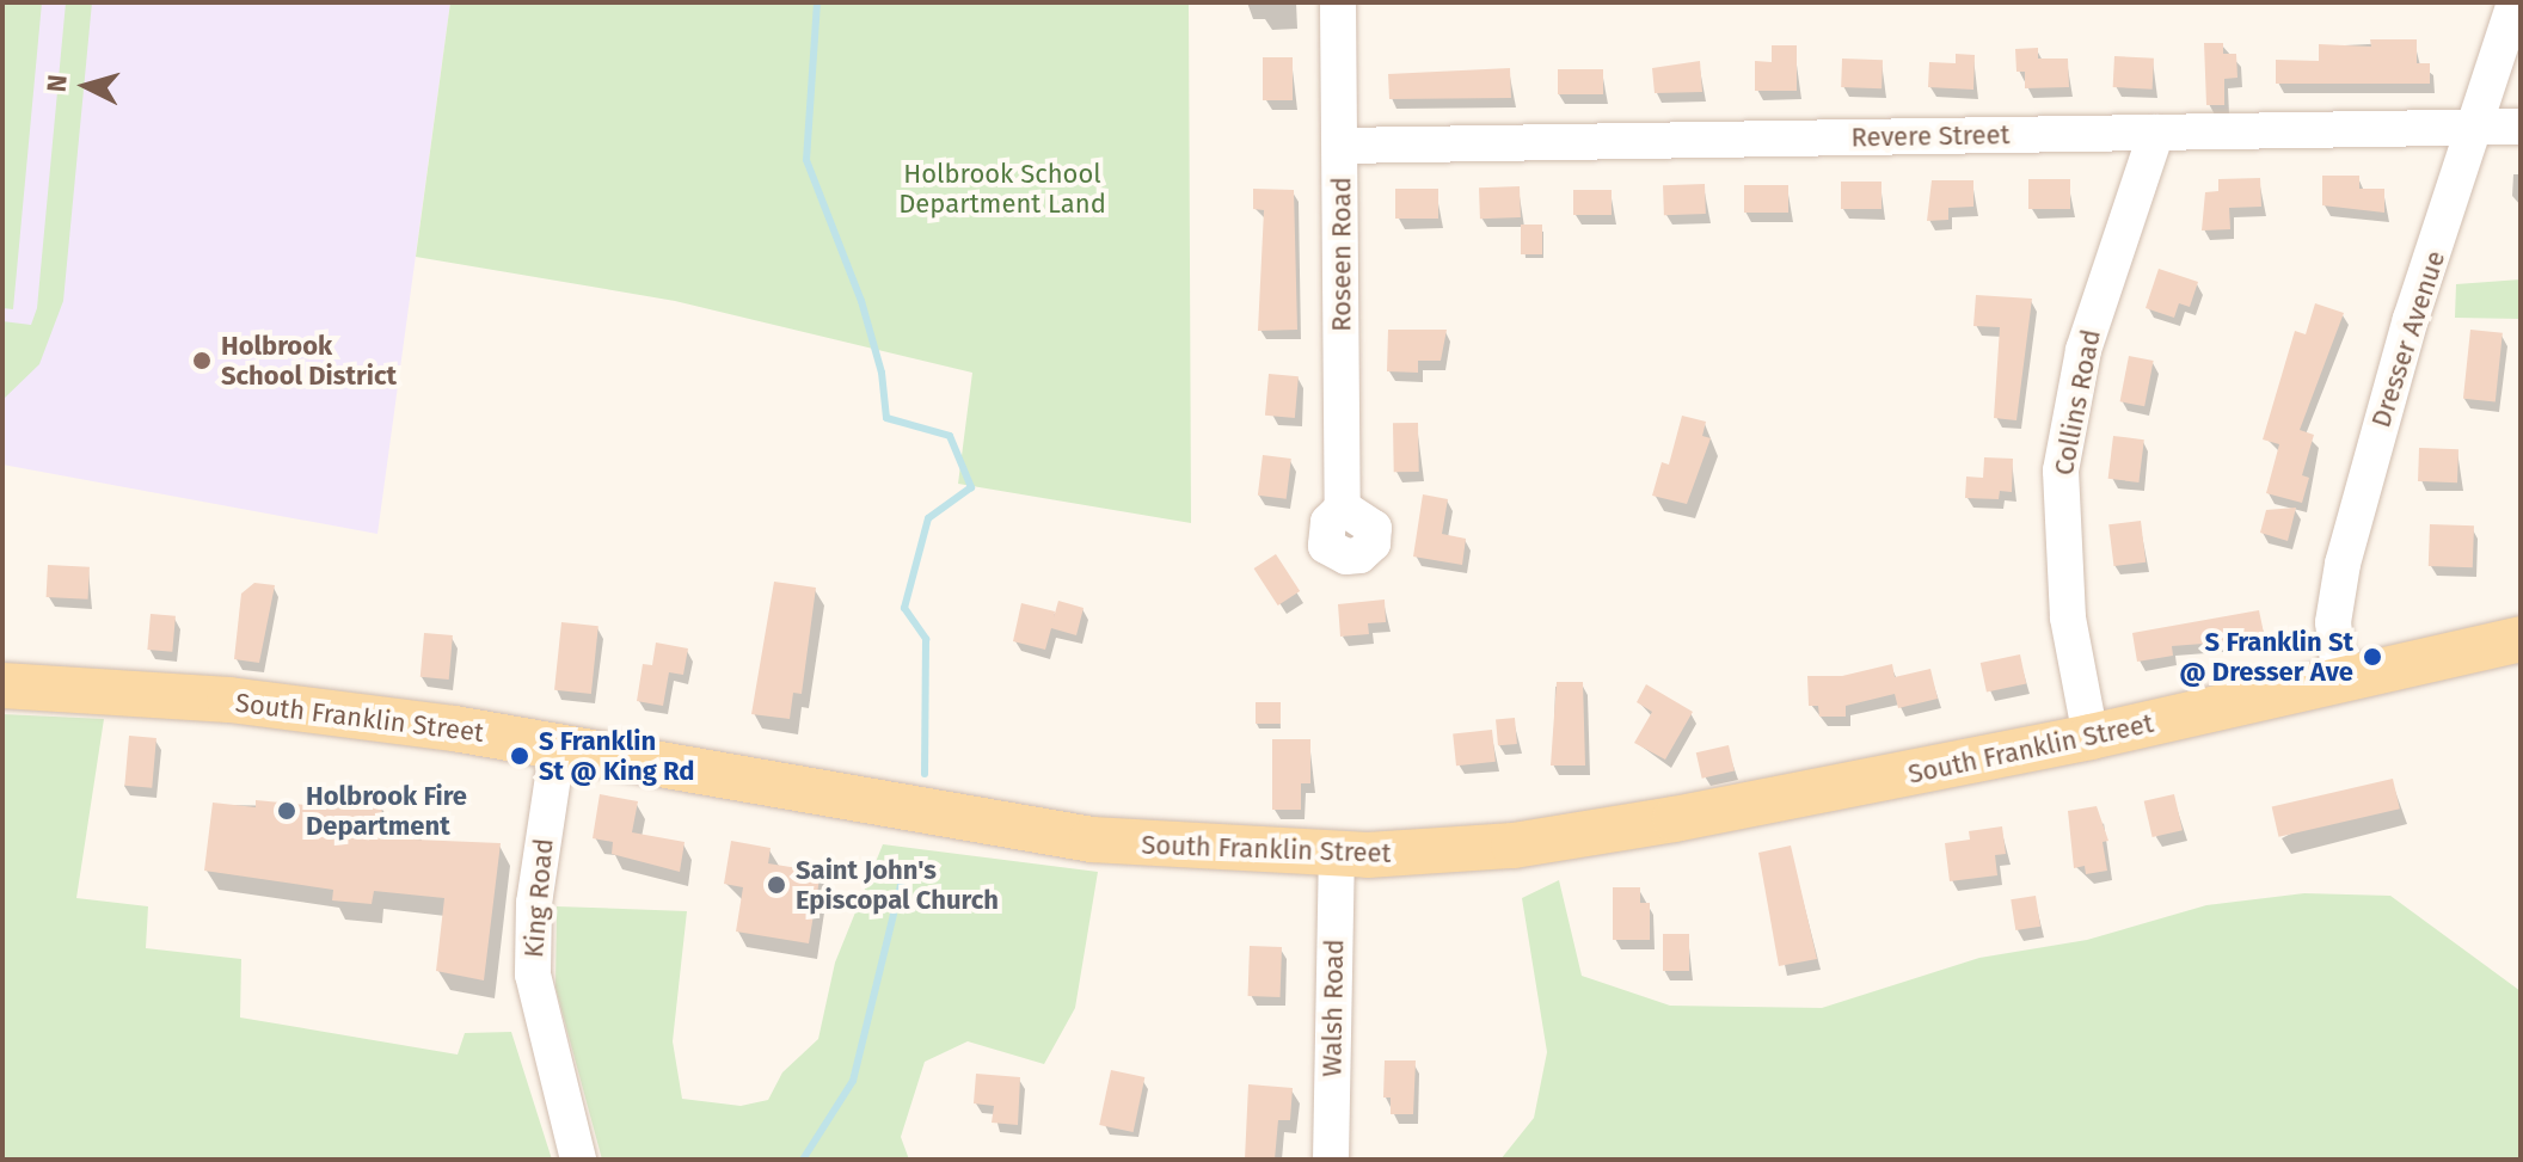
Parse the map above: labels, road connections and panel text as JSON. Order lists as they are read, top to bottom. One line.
{"streets":{"main road":["South Franklin Street"],"street":["Revere Street","Roseen Road","Dresser Avenue","Collins Road","King Road","Walsh Road"]},"crossings":[["Revere Street","Roseen Road"],["Revere Street","Dresser Avenue"],["Revere Street","Collins Road"],["Dresser Avenue","South Franklin Street"],["Collins Road","South Franklin Street"],["South Franklin Street","King Road"],["South Franklin Street","Walsh Road"]],"parks":["Holbrook School Department Land"],"places":["Holbrook School District","S Franklin St @ Dresser Ave","S Franklin St @ King Rd","Holbrook Fire Department","Saint John's Episcopal Church"],"north":"left"}
